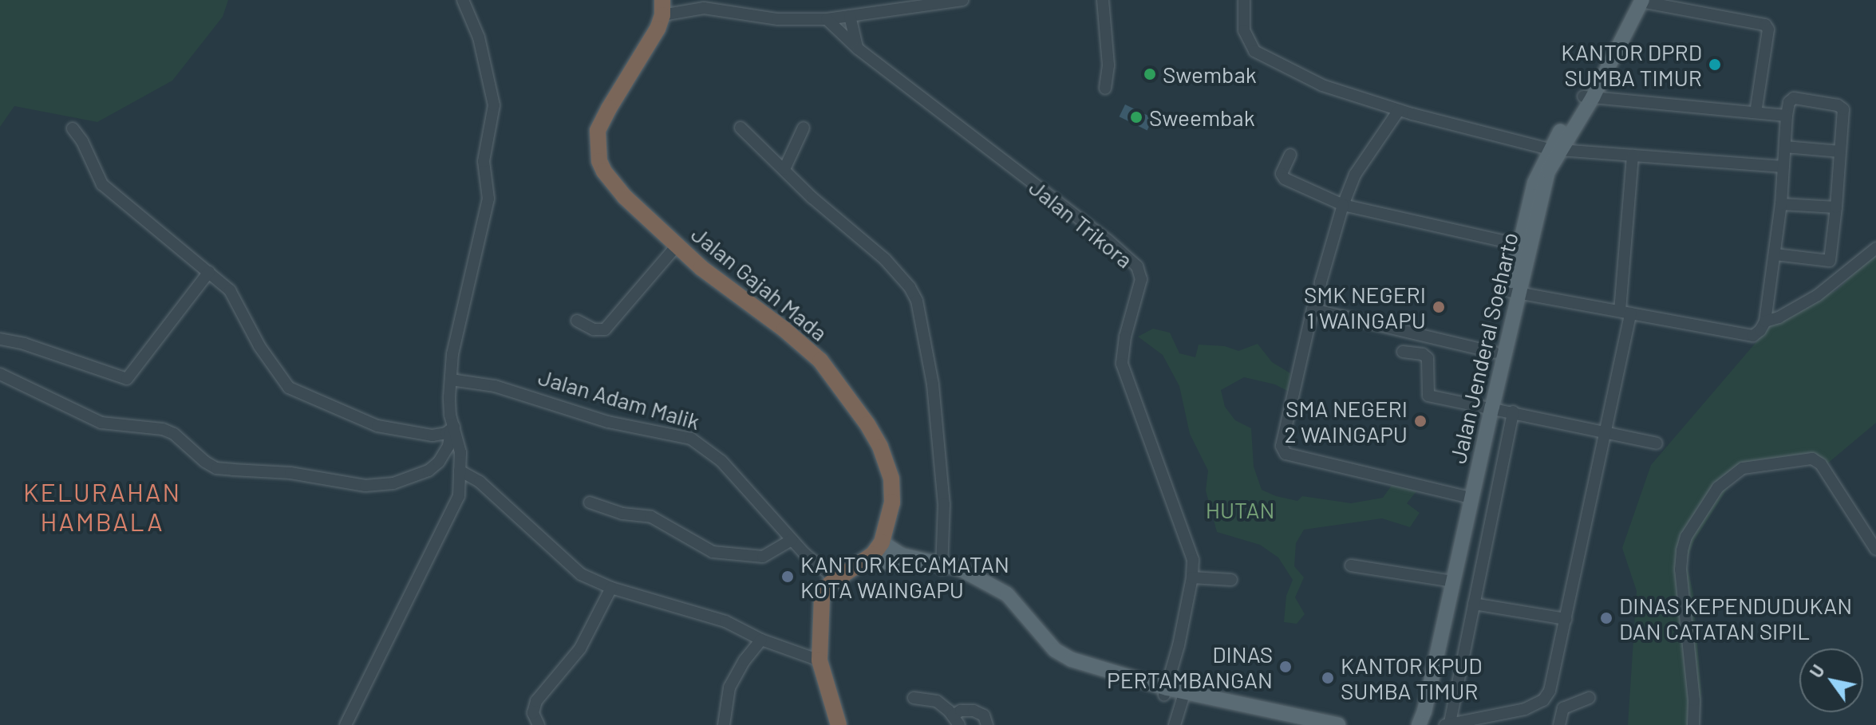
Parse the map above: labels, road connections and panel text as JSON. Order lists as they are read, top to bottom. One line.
{"streets":{"highway":["Jalan Gajah Mada"],"main road":["Jalan Jenderal Soeharto"],"street":["Jalan Trikora","Jalan Adam Malik"]},"crossings":[["Jalan Gajah Mada","Jalan Adam Malik"]],"districts":["KELURAHAN HAMBALA"],"parks":["HUTAN"],"places":["KANTOR DPRD SUMBA TIMUR","Swembak","Sweembak","SMK NEGERI 1 WAINGAPU","SMA NEGERI 2 WAINGAPU","KANTOR KECAMATAN KOTA WAINGAPU","DINAS KEPENDUDUKAN DAN CATATAN SIPIL","DINAS PERTAMBANGAN","KANTOR KPUD SUMBA TIMUR"],"north":"top left"}
